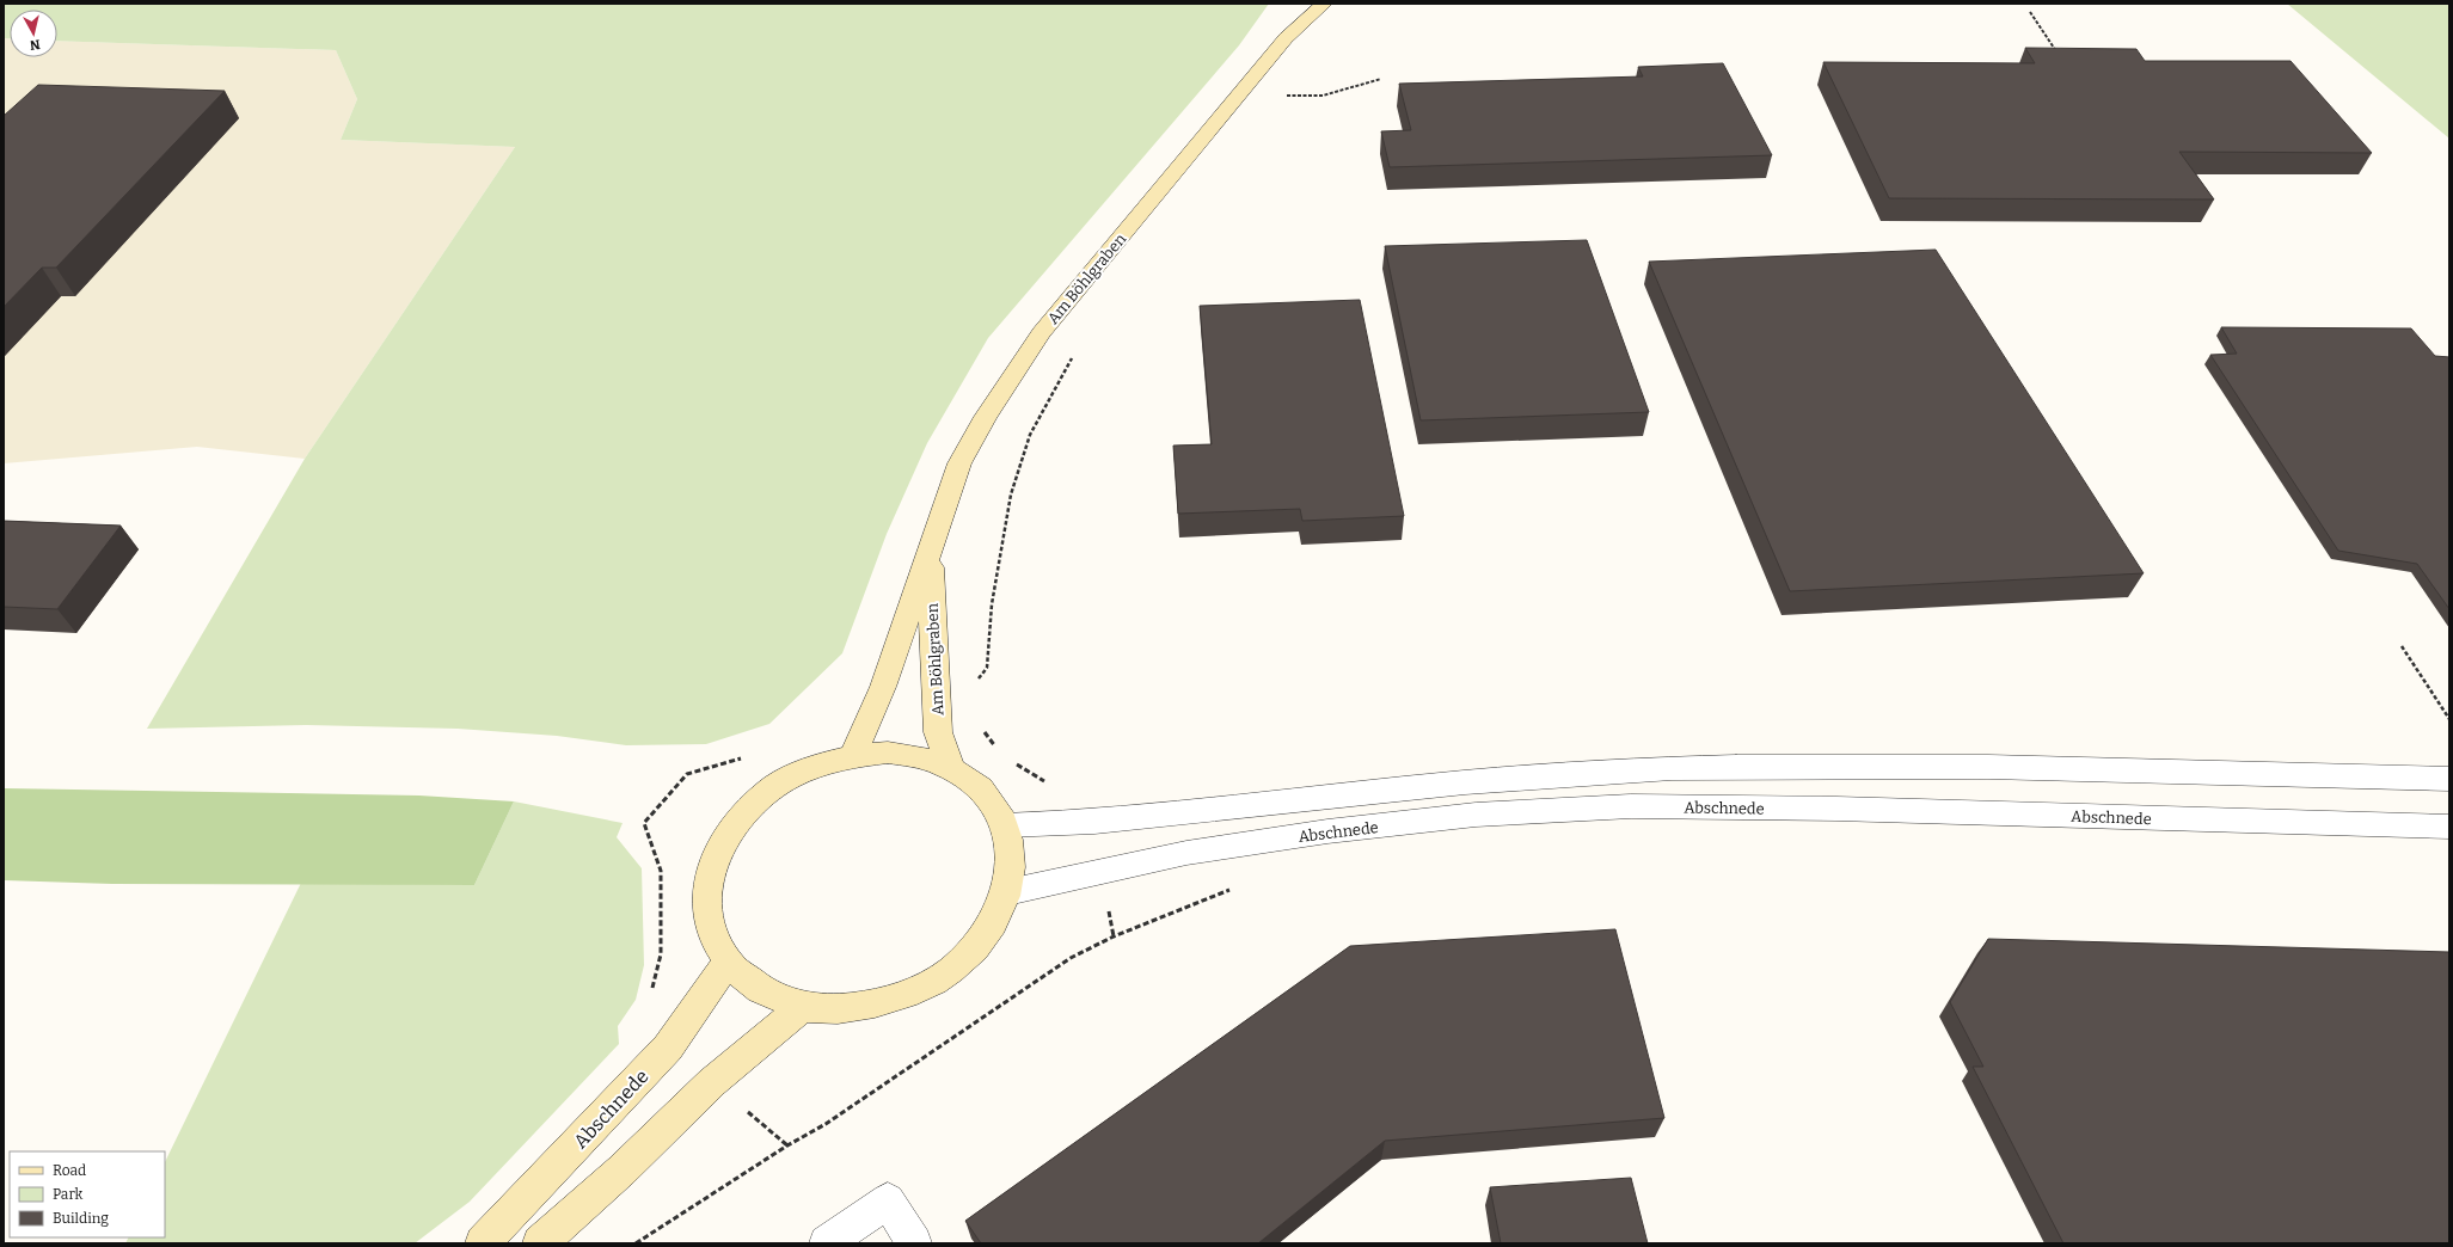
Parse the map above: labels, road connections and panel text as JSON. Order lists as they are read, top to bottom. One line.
{"streets":{"street":["Am Böhlgraben","Abschnede"]},"legend":["Road","Park","Building"],"north":"bottom"}
